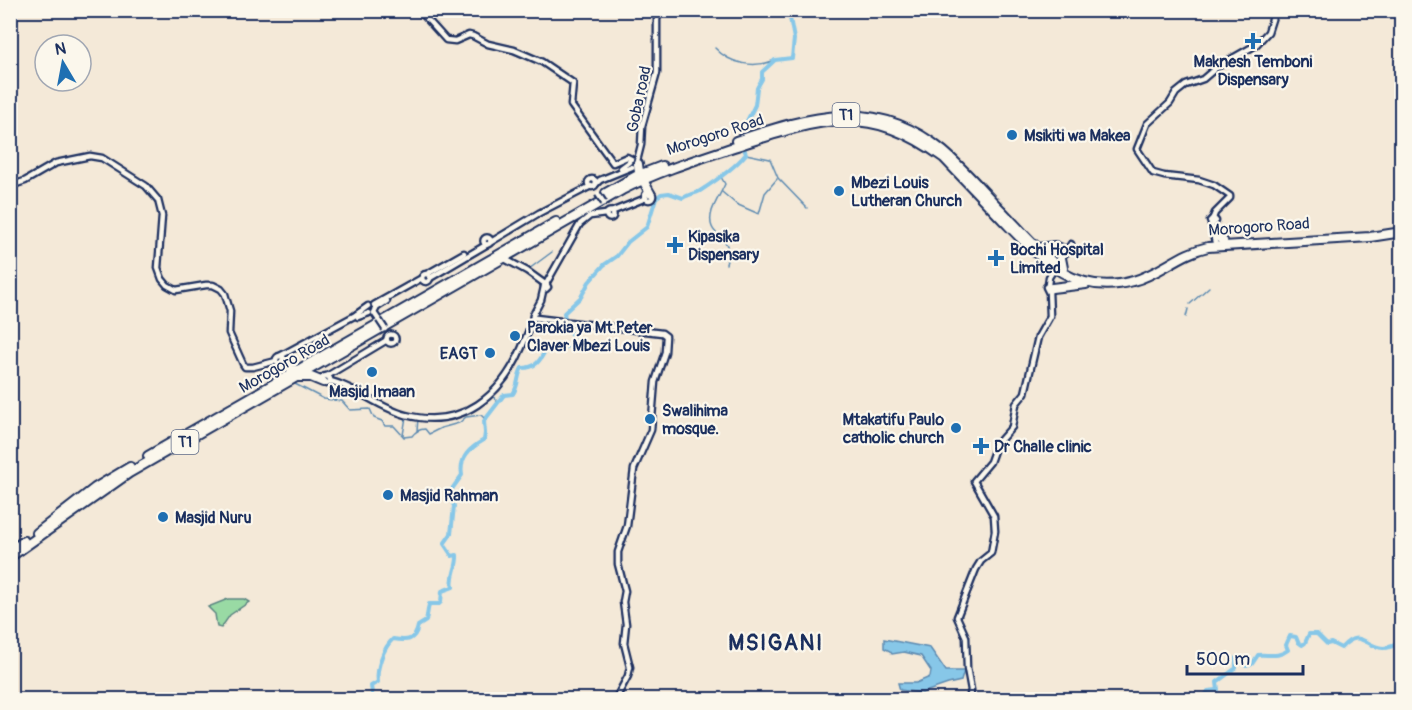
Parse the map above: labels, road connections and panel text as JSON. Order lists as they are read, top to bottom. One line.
{"streets":{"highway":["T1","Morogoro Road"],"street":["Goba road"]},"crossings":[["T1","Morogoro Road"]],"districts":["MSIGANI"],"places":{"health":["Maknesh Temboni Dispensary","Kipasika Dispensary","Bochi Hospital Limited","Dr Challe clinic"],"other":["Msikiti wa Makea","Mbezi Louis Lutheran Church","Parokia ya Mt.Peter Claver Mbezi Louis","EAGT","Masjid Imaan","Swalihima mosque.","Mtakatifu Paulo catholic church","Masjid Rahman","Masjid Nuru"]},"scale_bar":"500 m","north":"top"}
